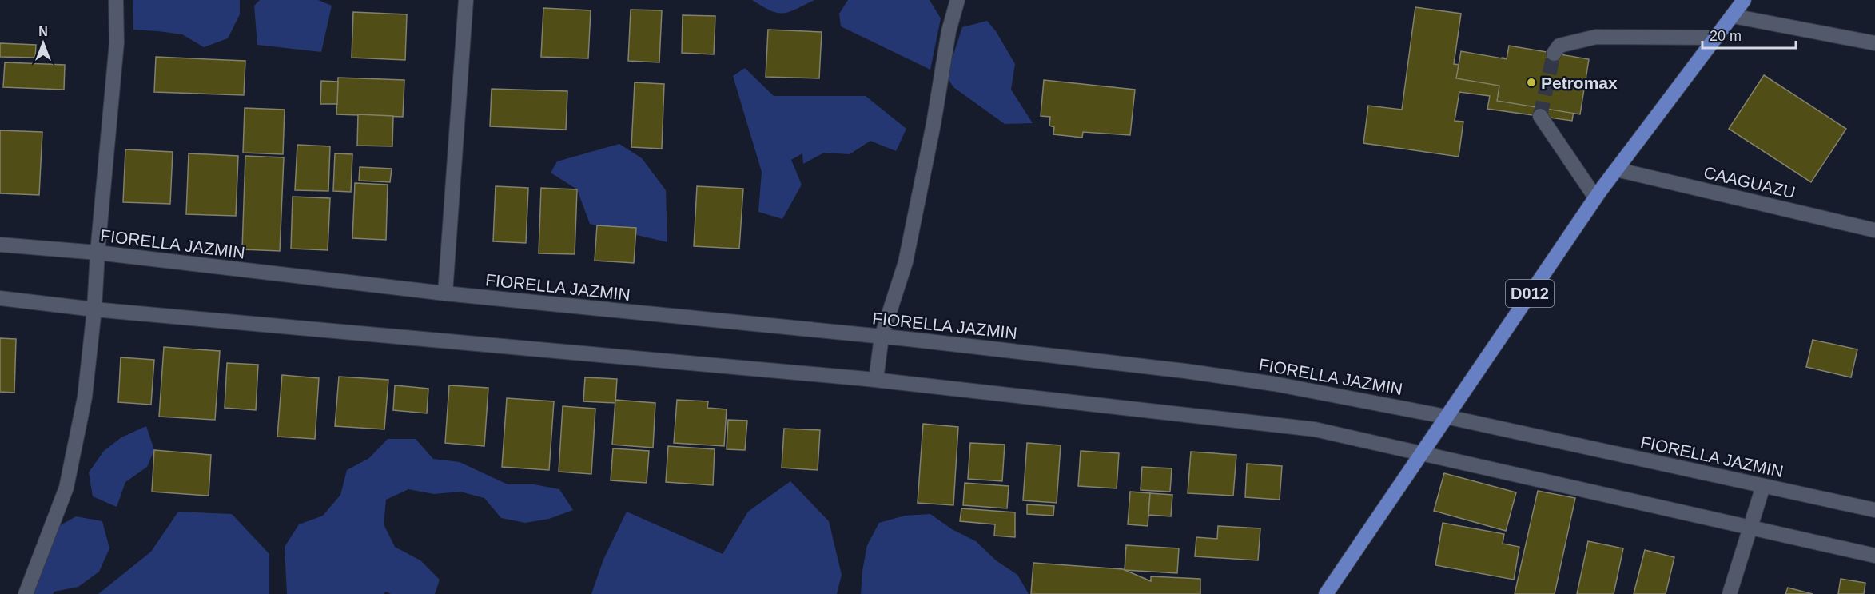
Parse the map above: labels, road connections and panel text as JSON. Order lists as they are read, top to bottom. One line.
{"streets":{"main road":["D012"],"street":["CAAGUAZU","FIORELLA JAZMIN"]},"crossings":[["CAAGUAZU","D012"],["FIORELLA JAZMIN","D012"]],"places":["Petromax"],"scale_bar":"20 m","north":"top"}
